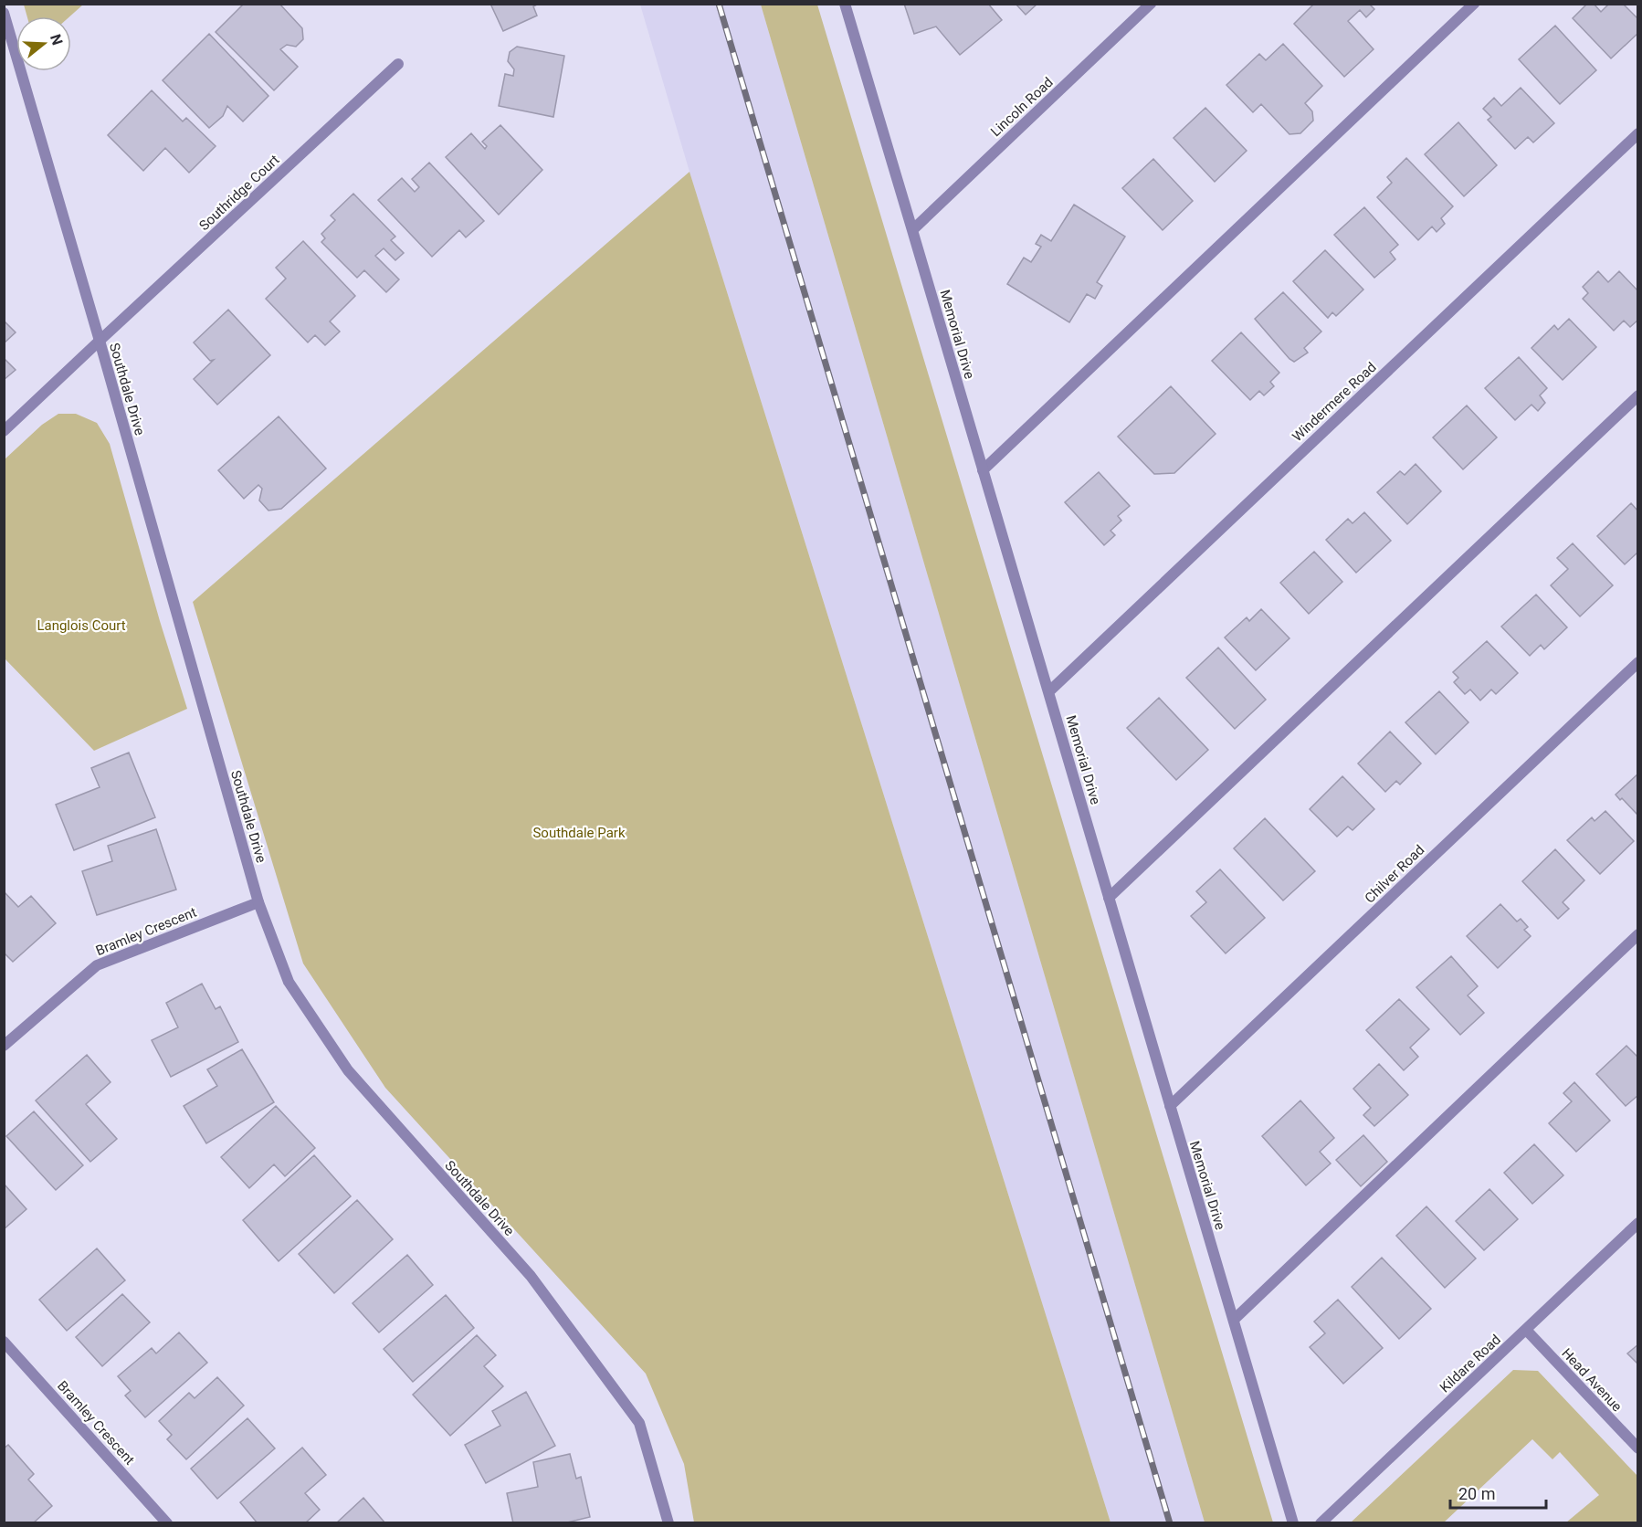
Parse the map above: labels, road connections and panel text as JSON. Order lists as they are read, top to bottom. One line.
{"streets":{"street":["Lincoln Road","Southridge Court","Memorial Drive","Southdale Drive","Windermere Road","Chilver Road","Bramley Crescent","Kildare Road","Head Avenue"]},"crossings":[["Lincoln Road","Memorial Drive"],["Southridge Court","Southdale Drive"],["Memorial Drive","Windermere Road"],["Memorial Drive","Chilver Road"],["Southdale Drive","Bramley Crescent"],["Kildare Road","Head Avenue"]],"parks":["Langlois Court","Southdale Park"],"scale_bar":"20 m","north":"right"}
